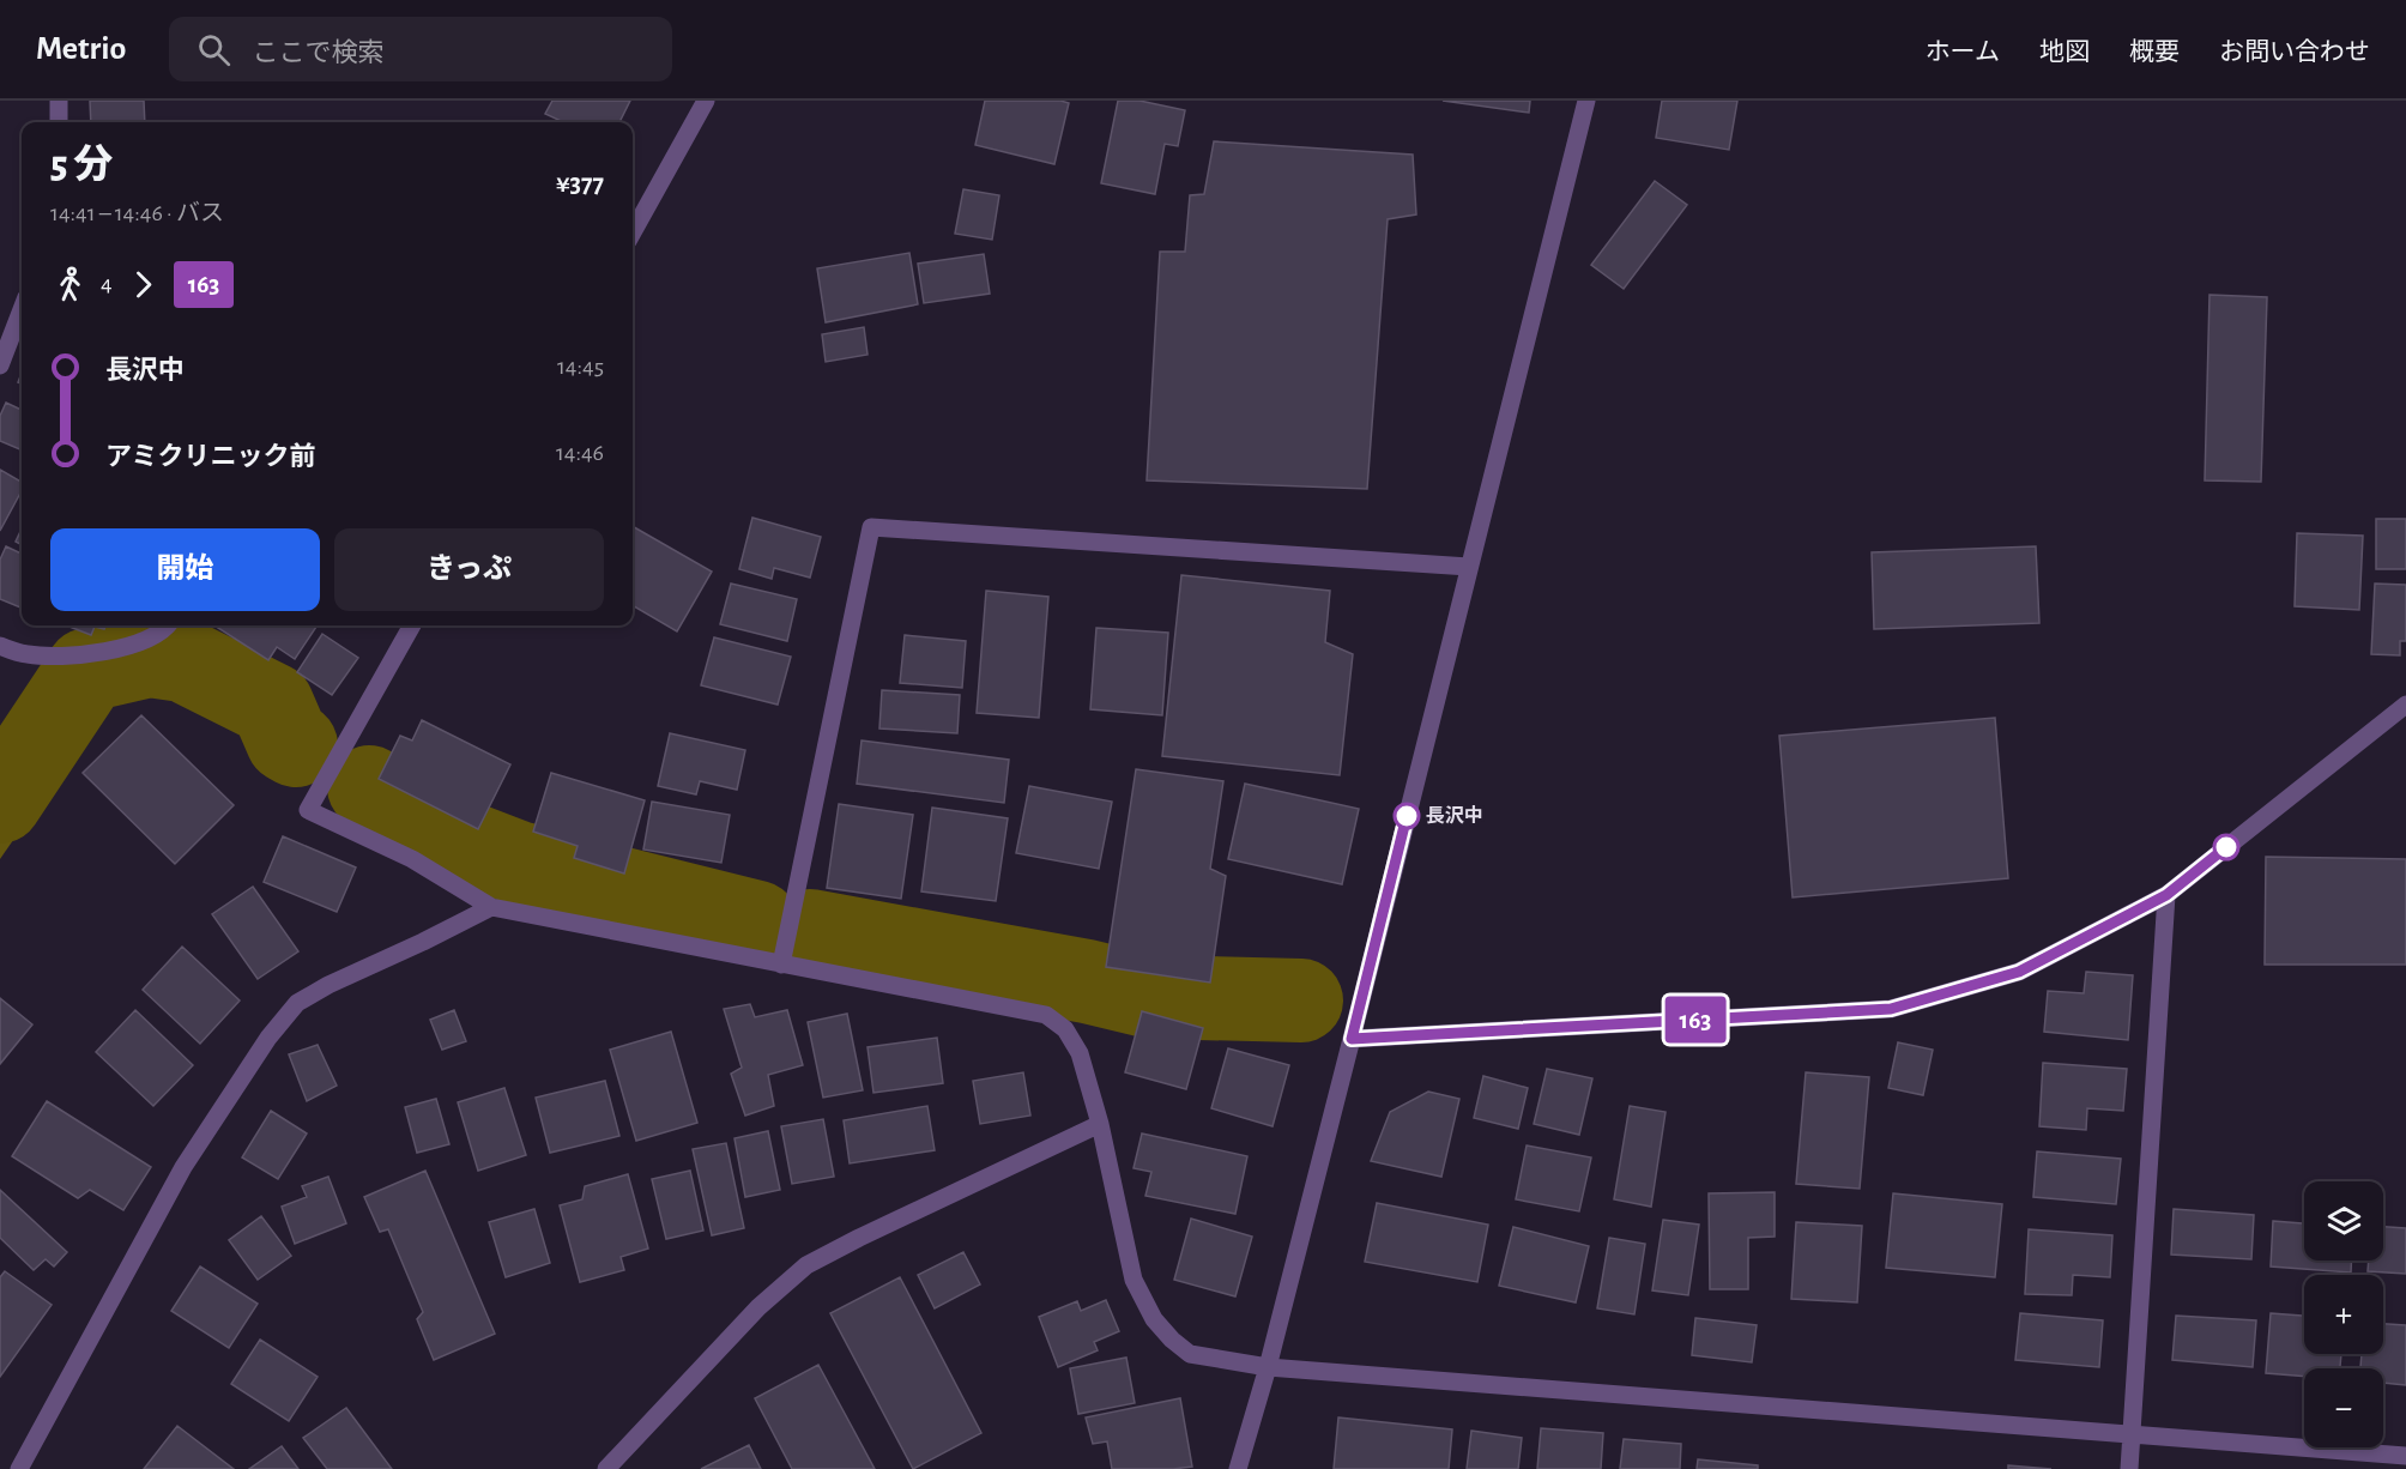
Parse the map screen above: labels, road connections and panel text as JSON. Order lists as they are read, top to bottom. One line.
{"places":["長沢中"],"lines":["bus line 163"],"page":{"header":"Metrio","search":"ここで検索","nav":["ホーム","地図","概要","お問い合わせ"],"on_map":"163","heading":["5 分","14:41 – 14:46 · バス","¥377"],"legs":["4","163"],"list":[{"name":"長沢中","value":"14:45"},{"name":"アミクリニック前","value":"14:46"}],"buttons":["開始","きっぷ"],"map_buttons":["+","−"]}}
